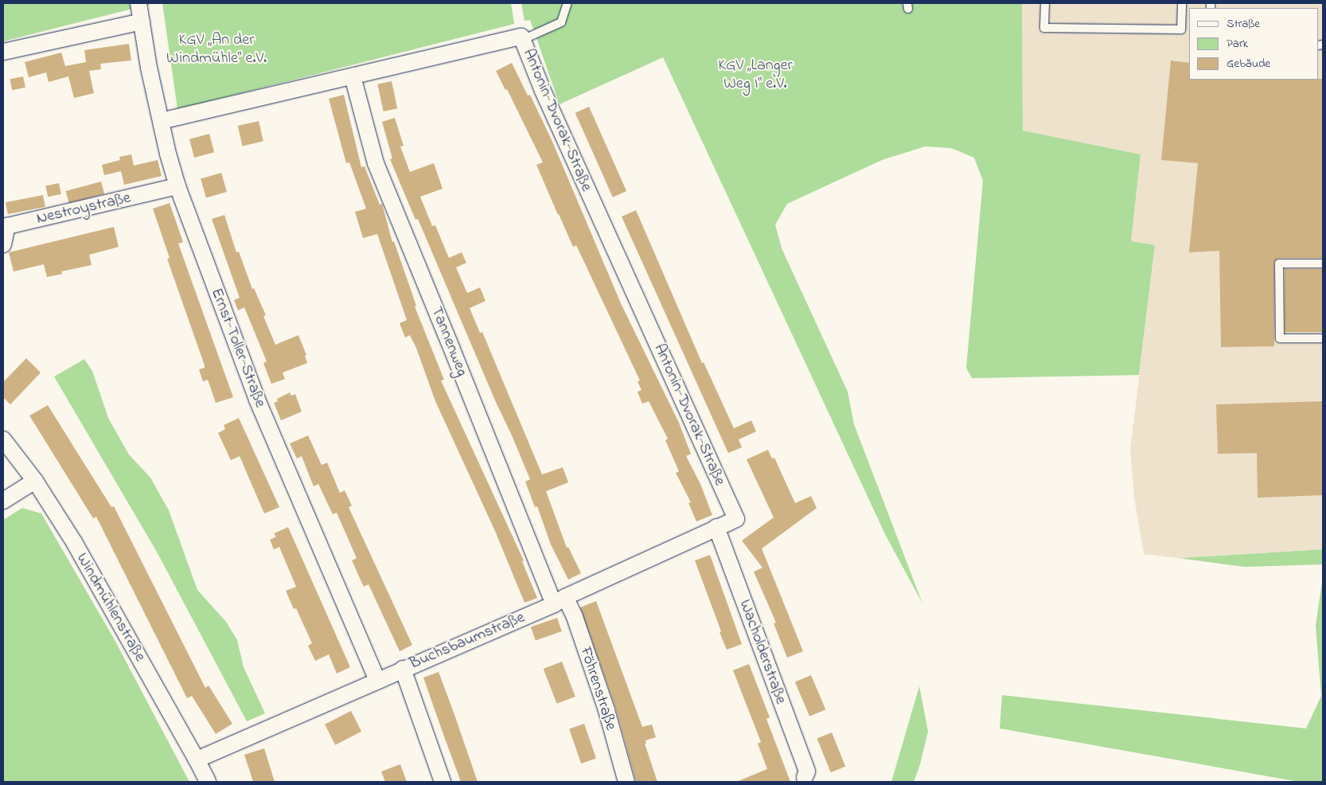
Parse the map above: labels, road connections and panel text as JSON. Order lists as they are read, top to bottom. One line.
{"streets":{"street":["Antonin-Dvorak-Straße","Nestroystraße","Tannenweg","Ernst-Toller-Straße","Windmühlenstraße","Buchsbaumstraße","Wacholderstraße","Föhrenstraße"]},"crossings":[["Antonin-Dvorak-Straße","Tannenweg"],["Antonin-Dvorak-Straße","Ernst-Toller-Straße"],["Antonin-Dvorak-Straße","Buchsbaumstraße"],["Nestroystraße","Ernst-Toller-Straße"],["Tannenweg","Buchsbaumstraße"],["Tannenweg","Föhrenstraße"],["Ernst-Toller-Straße","Buchsbaumstraße"],["Windmühlenstraße","Buchsbaumstraße"],["Buchsbaumstraße","Wacholderstraße"],["Buchsbaumstraße","Föhrenstraße"]],"parks":["KGV „An der Windmühle“ e.V.","KGV „Langer Weg I“ e.V."],"legend":["Straße","Park","Gebäude"]}
